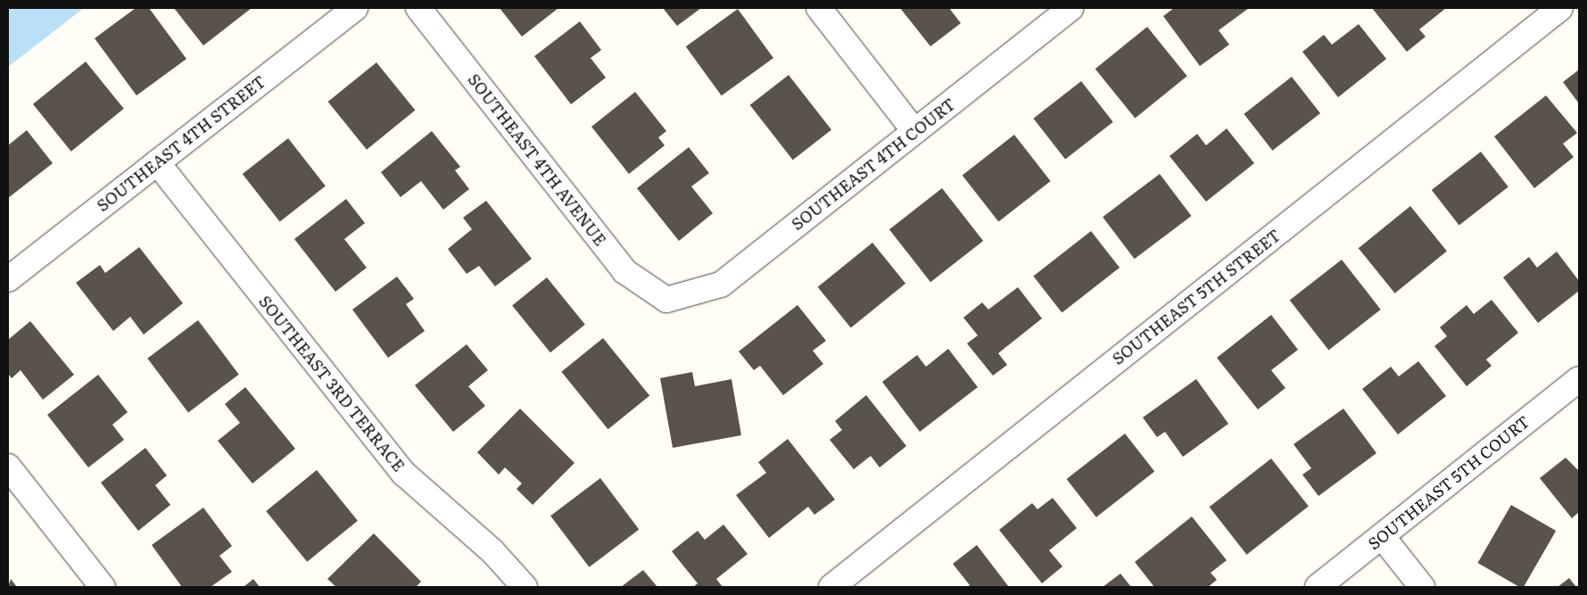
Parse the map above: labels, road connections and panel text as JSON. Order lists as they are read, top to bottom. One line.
{"streets":{"street":["SOUTHEAST 4TH STREET","SOUTHEAST 4TH AVENUE","SOUTHEAST 4TH COURT","SOUTHEAST 5TH STREET","SOUTHEAST 3RD TERRACE","SOUTHEAST 5TH COURT"]},"crossings":[["SOUTHEAST 4TH STREET","SOUTHEAST 3RD TERRACE"],["SOUTHEAST 4TH AVENUE","SOUTHEAST 4TH COURT"]]}
